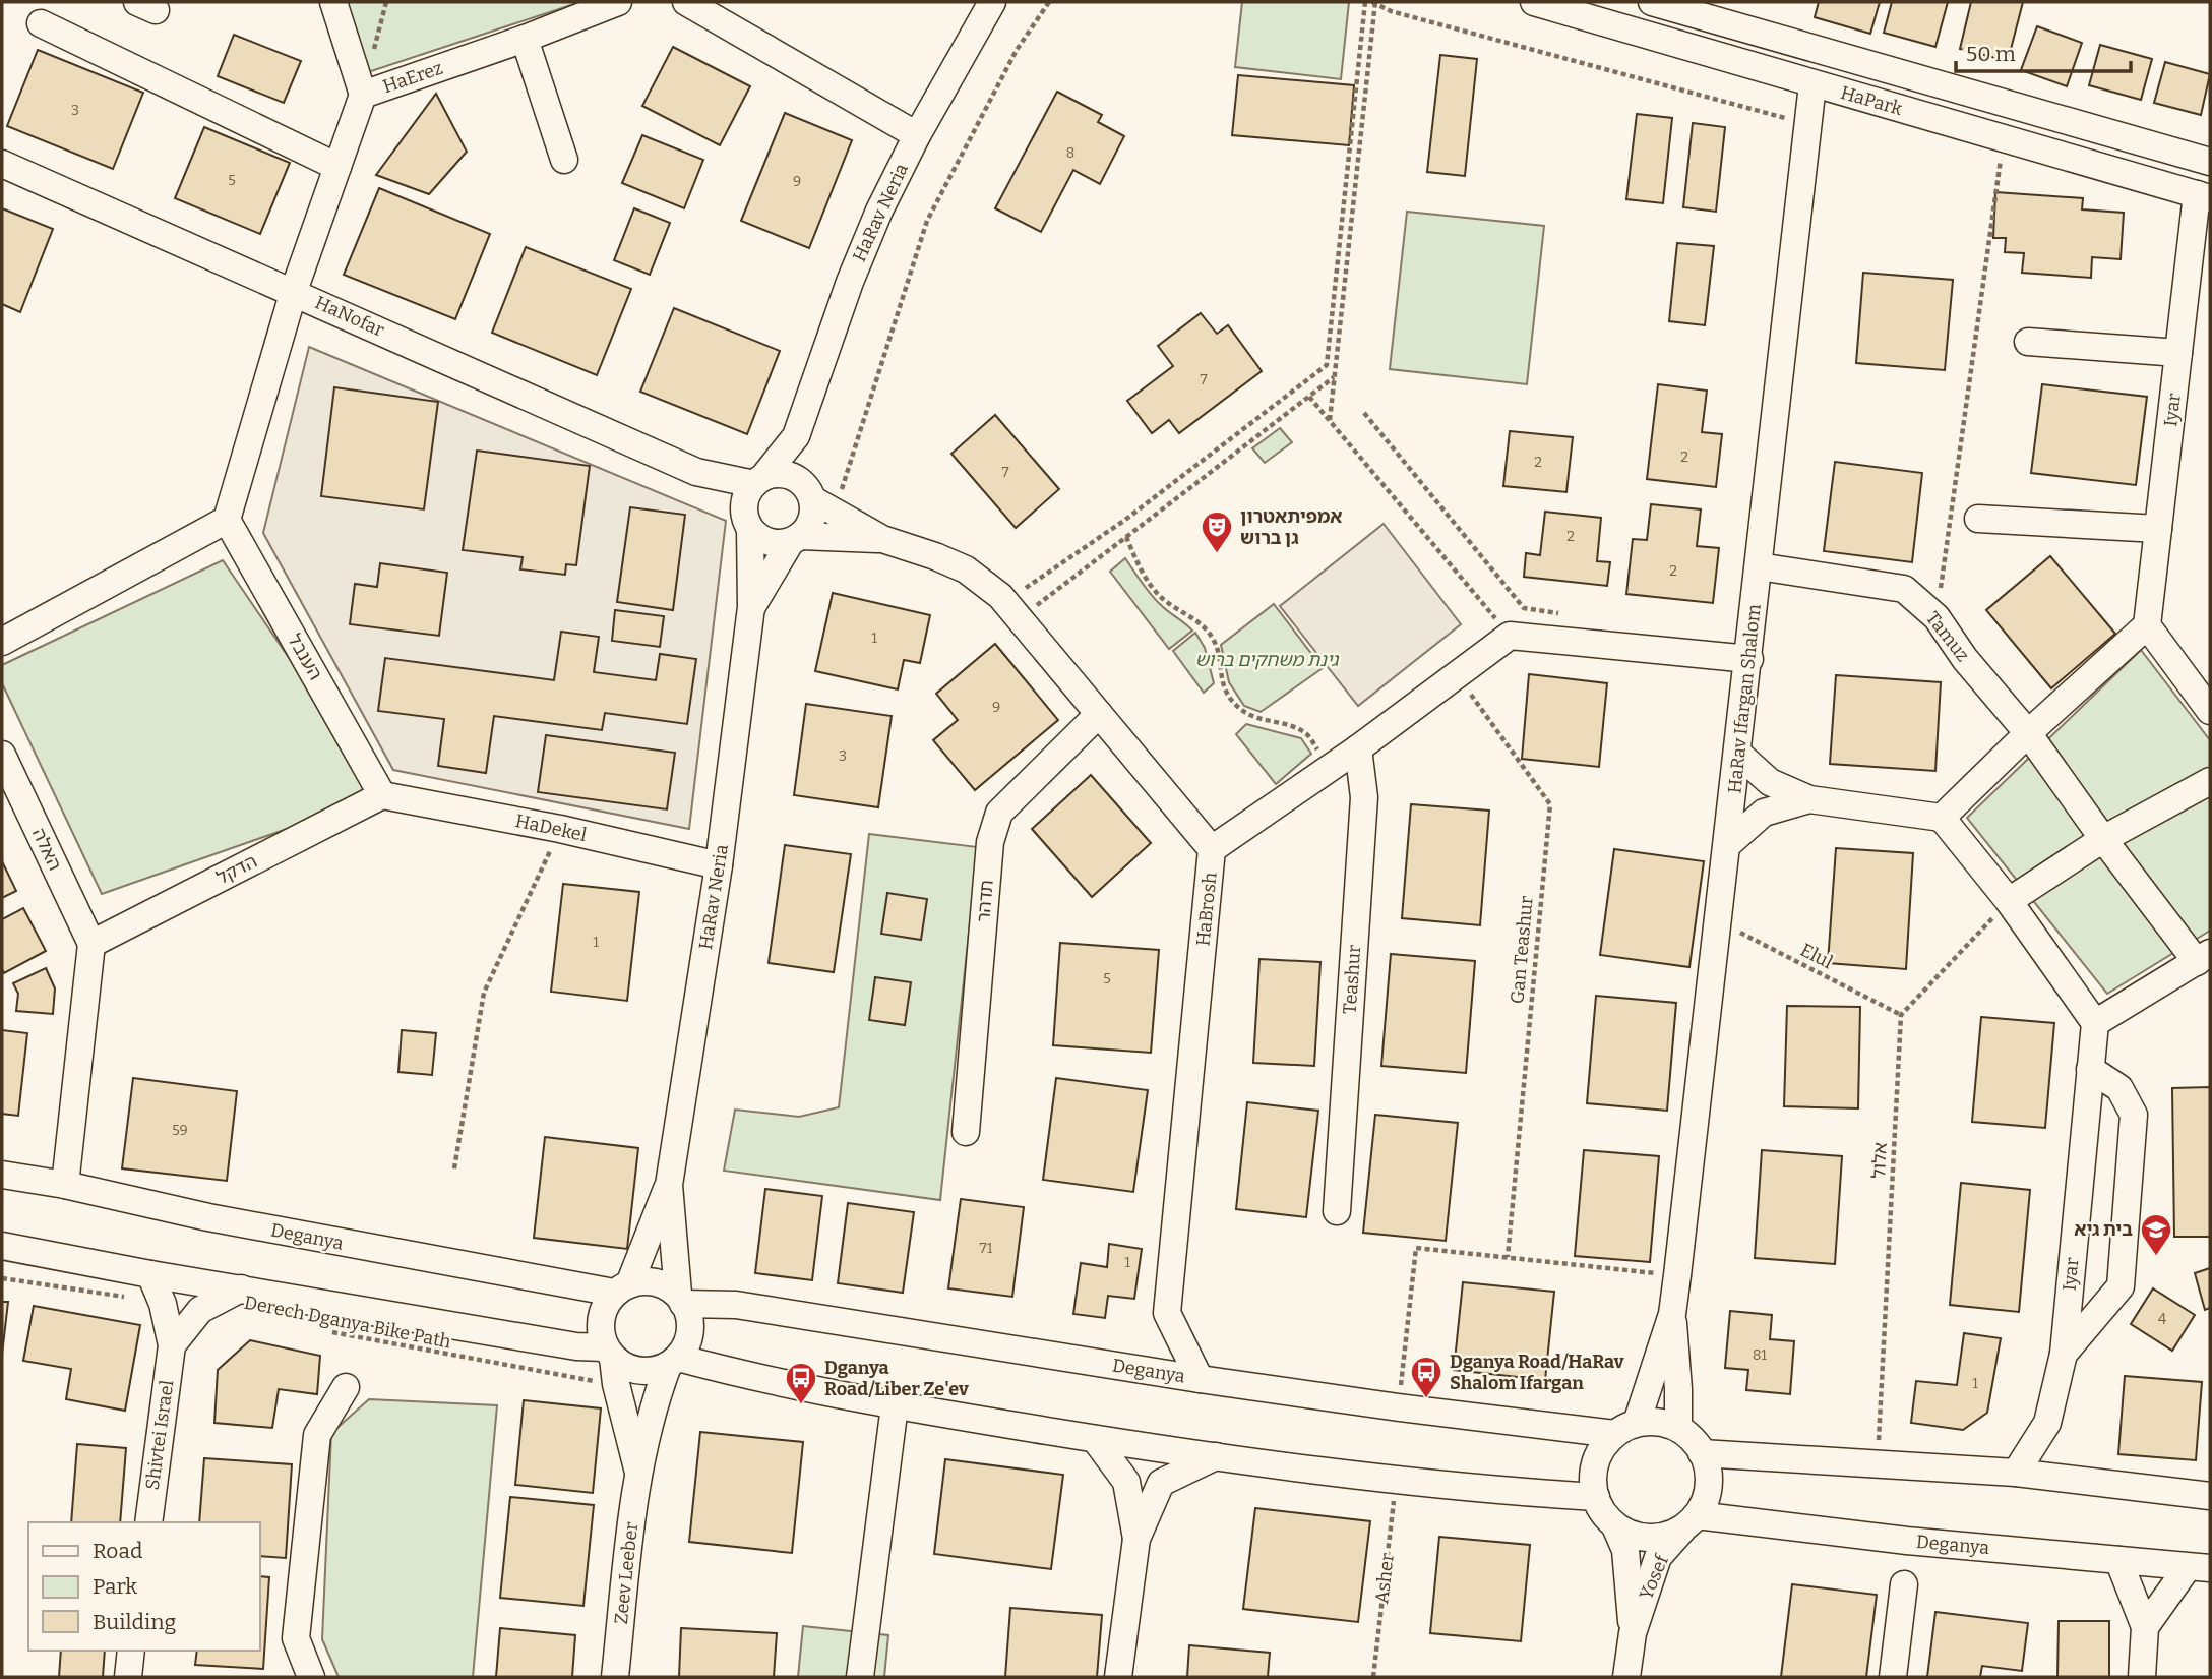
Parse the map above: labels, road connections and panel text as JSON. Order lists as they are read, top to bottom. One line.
{"streets":{"street":["HaErez","HaPark","HaRav Neria","HaNofar","Iyar","Tamuz","הענבל","HaRav Ifargan Shalom","HaDekel","האלה","הדקל","תדהר","HaBrosh","Teashur","Deganya","Shivtei Israel","Zeev Leeber","Yosef"],"path":["Gan Teashur","Elul","אלול","Derech Dganya Bike Path","Asher"]},"crossings":[["HaErez","HaNofar"],["HaErez","הענבל"],["HaPark","Iyar"],["HaPark","HaRav Ifargan Shalom"],["HaRav Neria","HaNofar"],["HaRav Neria","HaDekel"],["HaRav Neria","HaBrosh"],["HaRav Neria","Deganya"],["HaRav Neria","Zeev Leeber"],["HaNofar","HaBrosh"],["Tamuz","HaRav Ifargan Shalom"],["הענבל","HaDekel"],["הענבל","הדקל"],["HaRav Ifargan Shalom","Elul"],["HaRav Ifargan Shalom","Deganya"],["HaRav Ifargan Shalom","Yosef"],["HaDekel","הדקל"],["האלה","הדקל"],["תדהר","HaBrosh"],["HaBrosh","Deganya"],["Elul","אלול"],["Deganya","Zeev Leeber"],["Deganya","Yosef"],["Derech Dganya Bike Path","Zeev Leeber"]],"parks":["גינת משחקים ברוש"],"places":{"theatre":["אמפיתאטרון גן ברוש"],"school or university":["בית גיא"],"bus stop":["Dganya Road/HaRav Shalom Ifargan","Dganya Road/Liber Ze'ev"]},"house_numbers":["3","8","5","9","7","2","2","7","2","2","1","9","3","1","5","59","71","1","4","81","1"],"legend":["Road","Park","Building"],"scale_bar":"50 m"}
